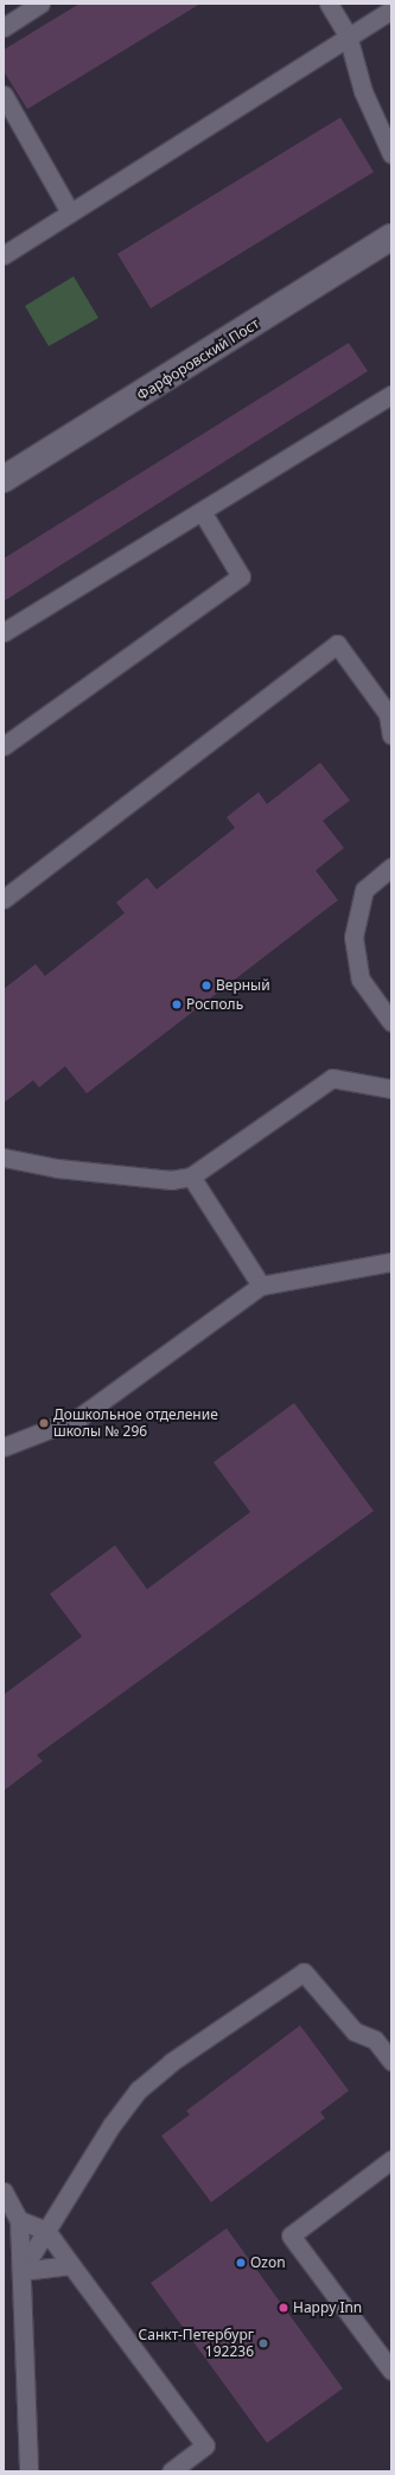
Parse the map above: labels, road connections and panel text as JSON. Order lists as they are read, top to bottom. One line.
{"streets":{"street":["Фарфоровский Пост"]},"places":["Верный","Росполь","Дошкольное отделение школы № 296","Ozon","Happy Inn","Санкт-Петербург 192236"]}
